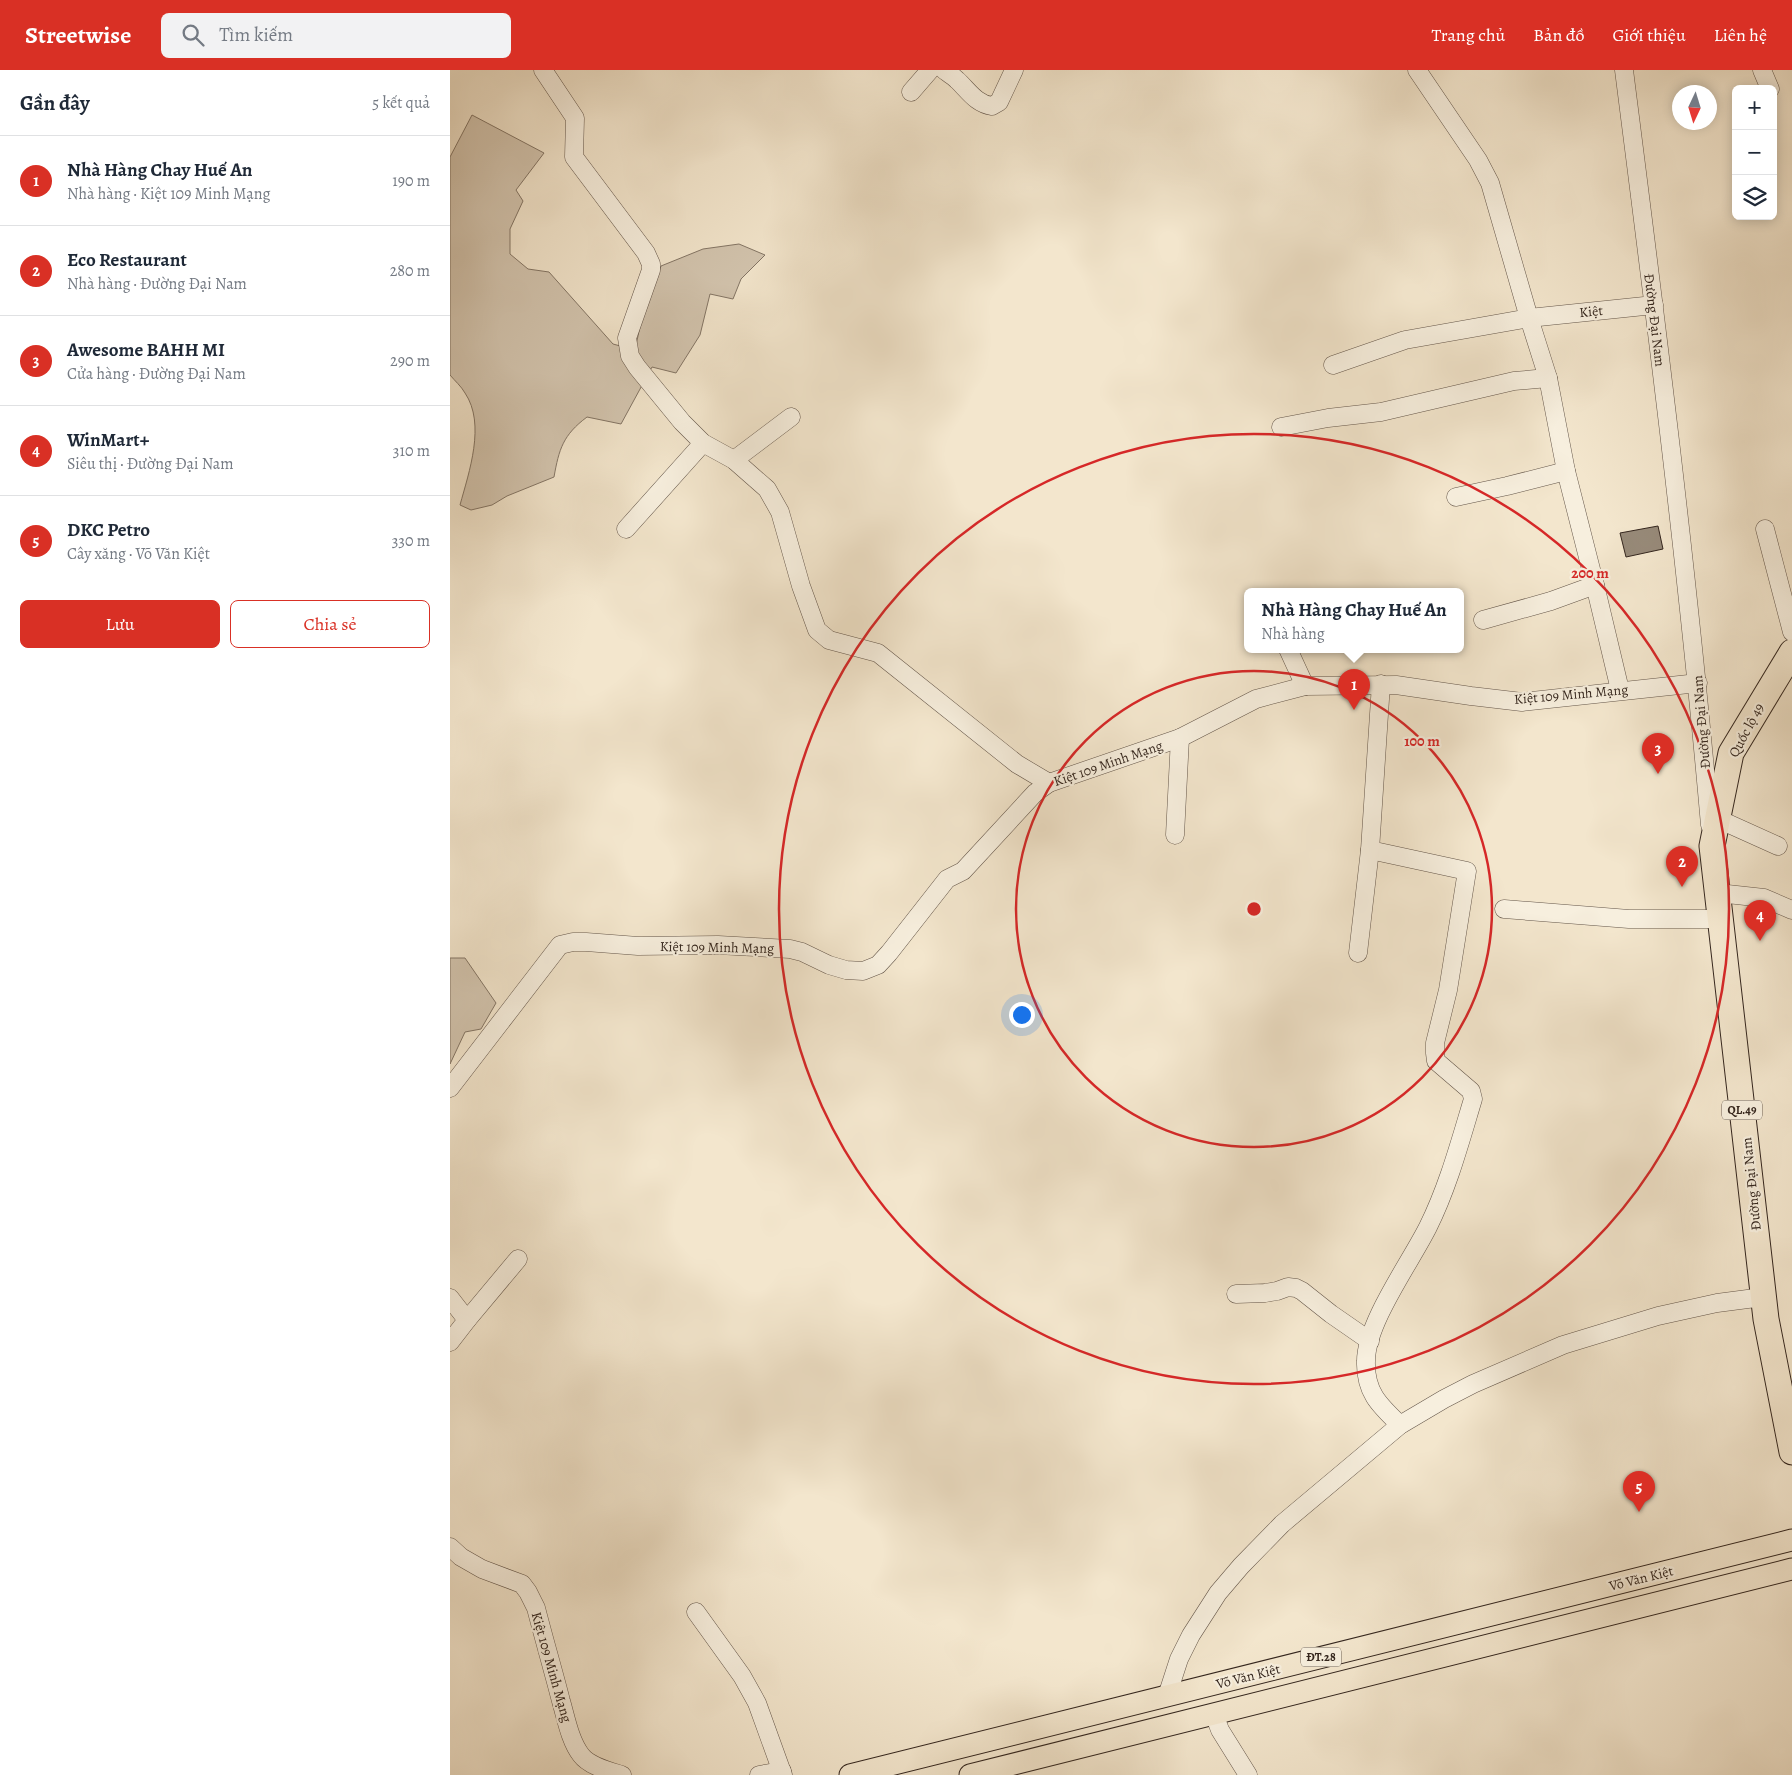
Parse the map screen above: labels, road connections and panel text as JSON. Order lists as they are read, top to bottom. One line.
{"streets":{"highway":["Đường Đại Nam","Quốc lộ 49","QL.49"],"main road":["Võ Văn Kiệt","ĐT.28"],"street":["Kiệt","Kiệt 109 Minh Mạng"]},"crossings":[["Kiệt","Đường Đại Nam"],["Đường Đại Nam","Kiệt 109 Minh Mạng"],["Đường Đại Nam","Quốc lộ 49"],["Đường Đại Nam","QL.49"]],"north":"bottom","page":{"header":"Streetwise","search":"Tìm kiếm","nav":["Trang chủ","Bản đồ","Giới thiệu","Liên hệ"],"heading":["Gần đây","5 kết quả"],"map_buttons":["+","−"],"list":[{"mark":"1","name":"Nhà Hàng Chay Huế An","note":"Nhà hàng · Kiệt 109 Minh Mạng","value":"190 m"},{"mark":"2","name":"Eco Restaurant","note":"Nhà hàng · Đường Đại Nam","value":"280 m"},{"mark":"3","name":"Awesome BAHH MI","note":"Cửa hàng · Đường Đại Nam","value":"290 m"},{"mark":"4","name":"WinMart+","note":"Siêu thị · Đường Đại Nam","value":"310 m"},{"mark":"5","name":"DKC Petro","note":"Cây xăng · Võ Văn Kiệt","value":"330 m"}],"buttons":["Lưu","Chia sẻ"],"popup":["Nhà Hàng Chay Huế An","Nhà hàng"],"pins":["1","3","2","4","5"]},"rings":["200 m","100 m"]}
